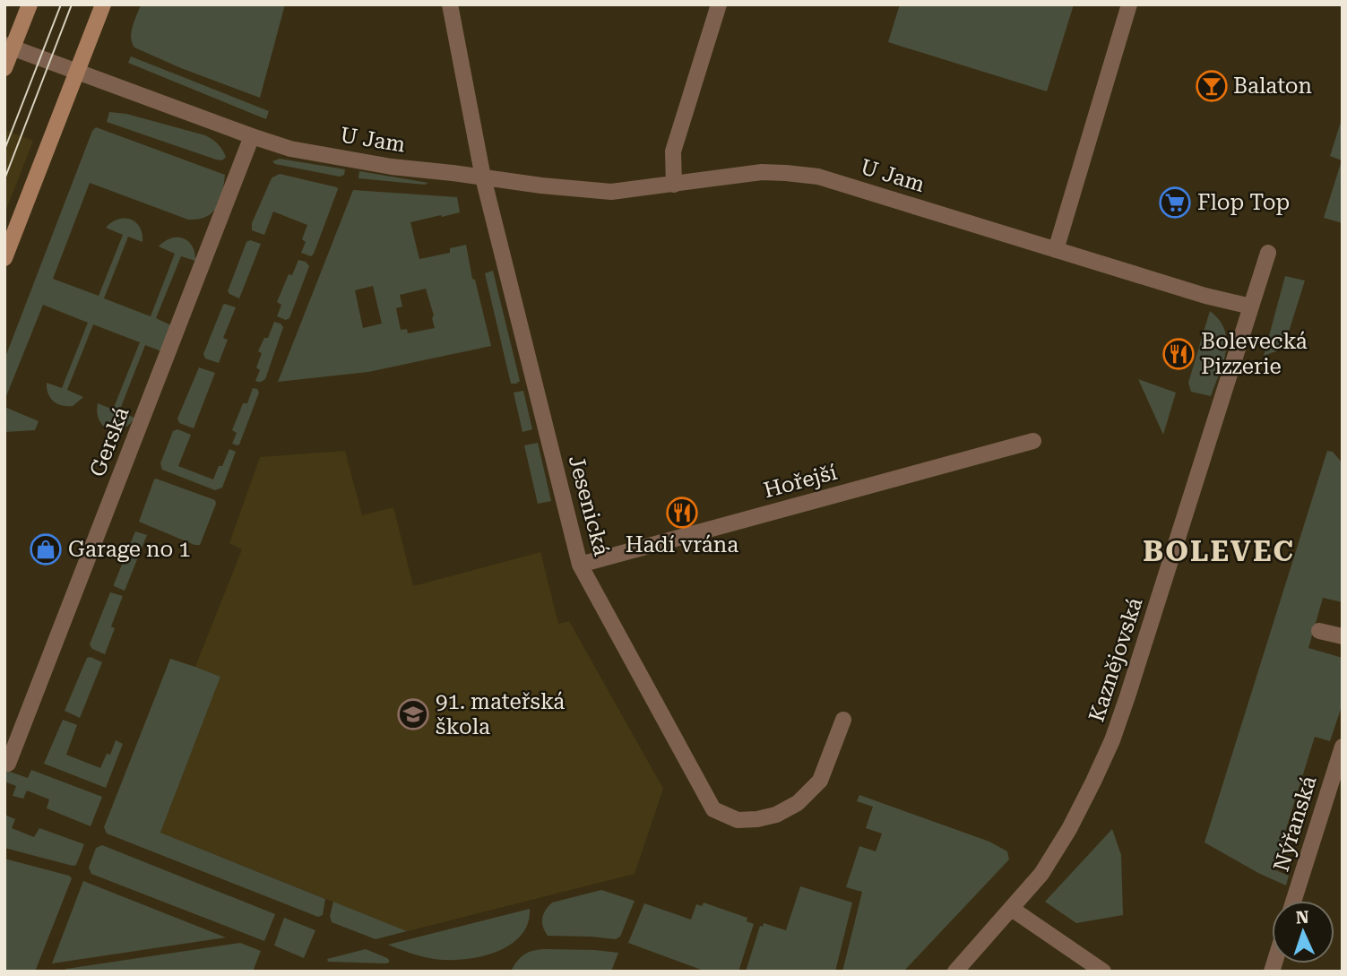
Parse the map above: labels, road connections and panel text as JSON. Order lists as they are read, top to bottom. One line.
{"streets":{"street":["U Jam","Gerská","Hořejší","Jesenická","Kaznějovská","Nýřanská"]},"crossings":[["U Jam","Gerská"],["U Jam","Jesenická"],["U Jam","Kaznějovská"],["Hořejší","Jesenická"]],"districts":["BOLEVEC"],"places":{"bar":["Balaton"],"supermarket":["Flop Top"],"restaurant":["Bolevecká Pizzerie","Hadí vrána"],"shop":["Garage no 1"],"school or university":["91. mateřská škola"]},"north":"top"}
